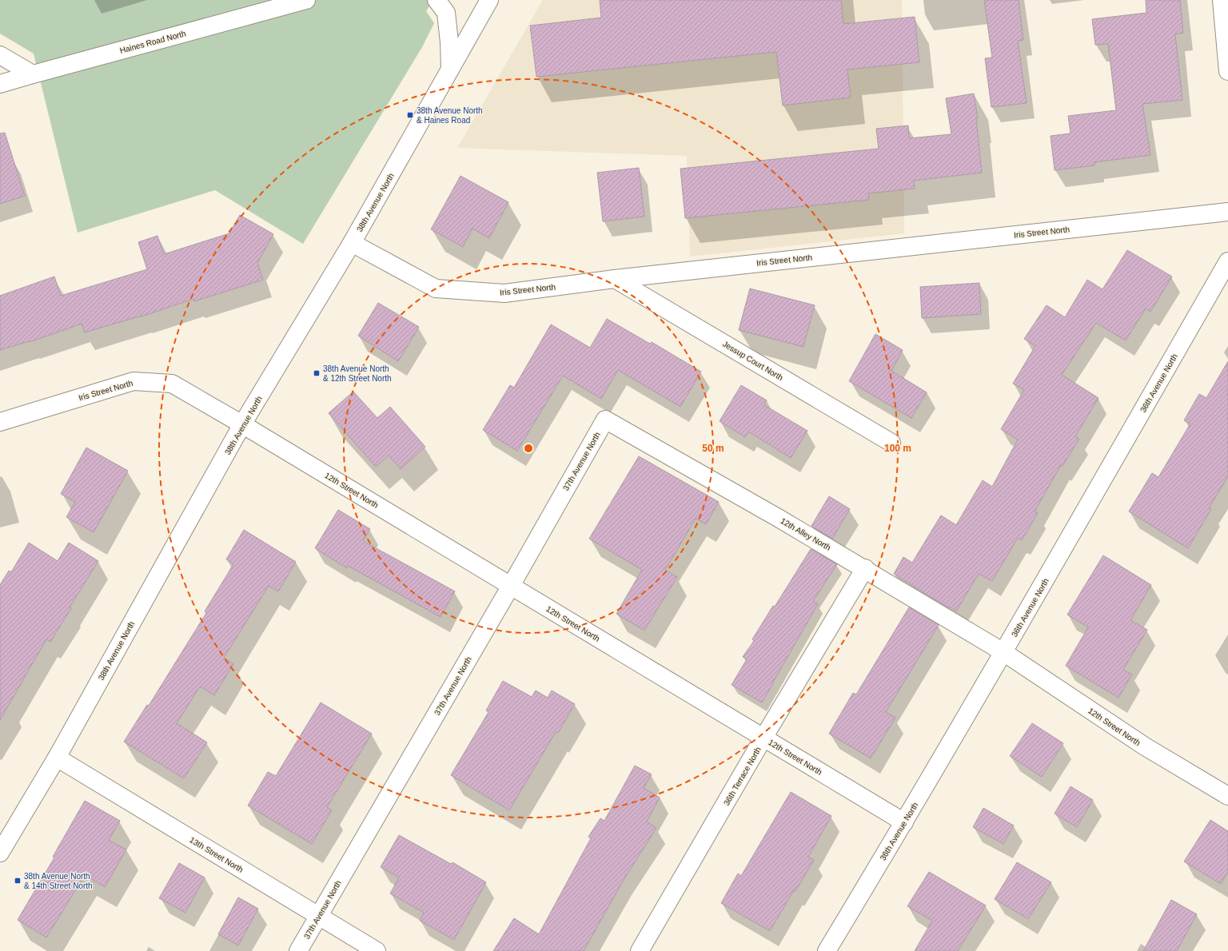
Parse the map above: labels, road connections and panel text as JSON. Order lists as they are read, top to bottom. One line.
{"streets":{"street":["Haines Road North","38th Avenue North","Iris Street North","Jessup Court North","36th Avenue North","37th Avenue North","12th Street North","12th Alley North","36th Terrace North","13th Street North"]},"crossings":[["38th Avenue North","Iris Street North"],["38th Avenue North","12th Street North"],["38th Avenue North","13th Street North"],["Iris Street North","Jessup Court North"],["Iris Street North","12th Street North"],["36th Avenue North","12th Street North"],["36th Avenue North","12th Alley North"],["37th Avenue North","12th Street North"],["37th Avenue North","12th Alley North"],["37th Avenue North","13th Street North"],["12th Street North","12th Alley North"],["12th Street North","36th Terrace North"],["12th Alley North","36th Terrace North"]],"places":{"transit":["38th Avenue North & Haines Road","38th Avenue North & 12th Street North","38th Avenue North & 14th Street North"]},"rings":["50 m","100 m"]}
